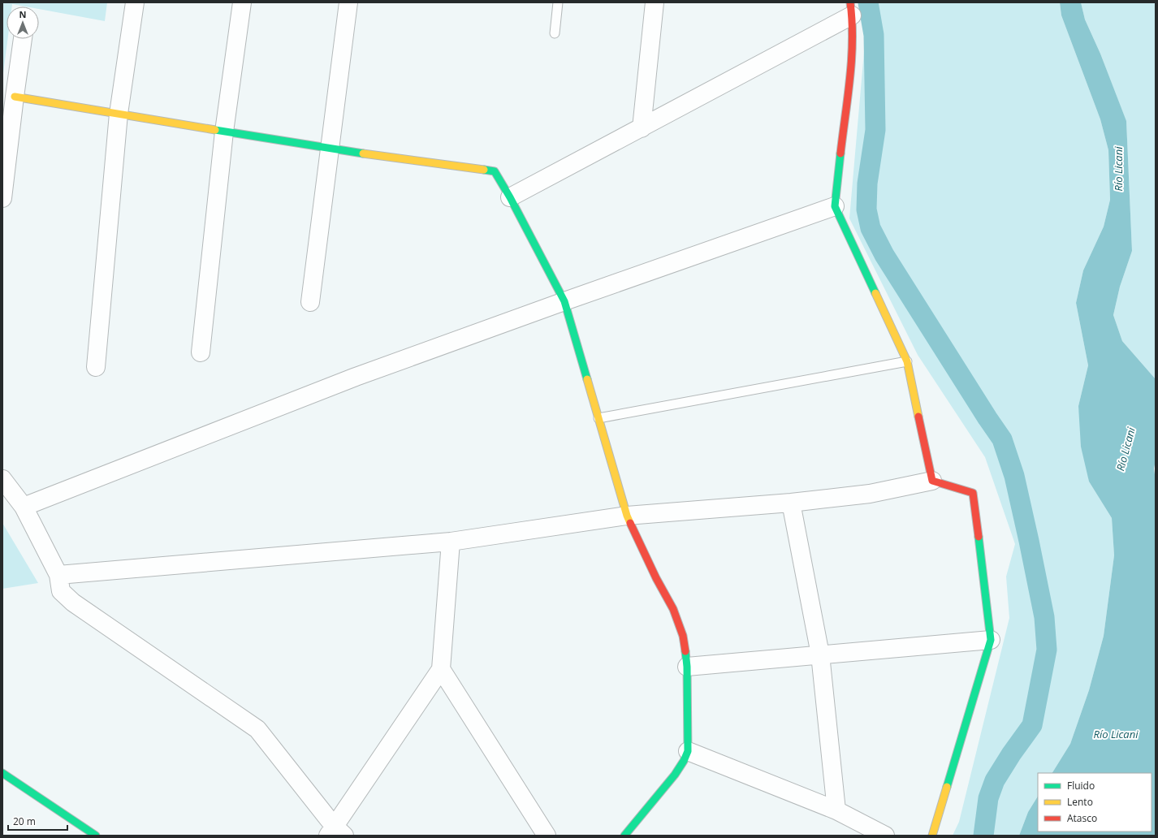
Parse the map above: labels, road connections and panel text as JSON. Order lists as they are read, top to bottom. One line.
{"water":["Río Licani"],"legend":["Fluido","Lento","Atasco"],"scale_bar":"20 m","north":"top"}
